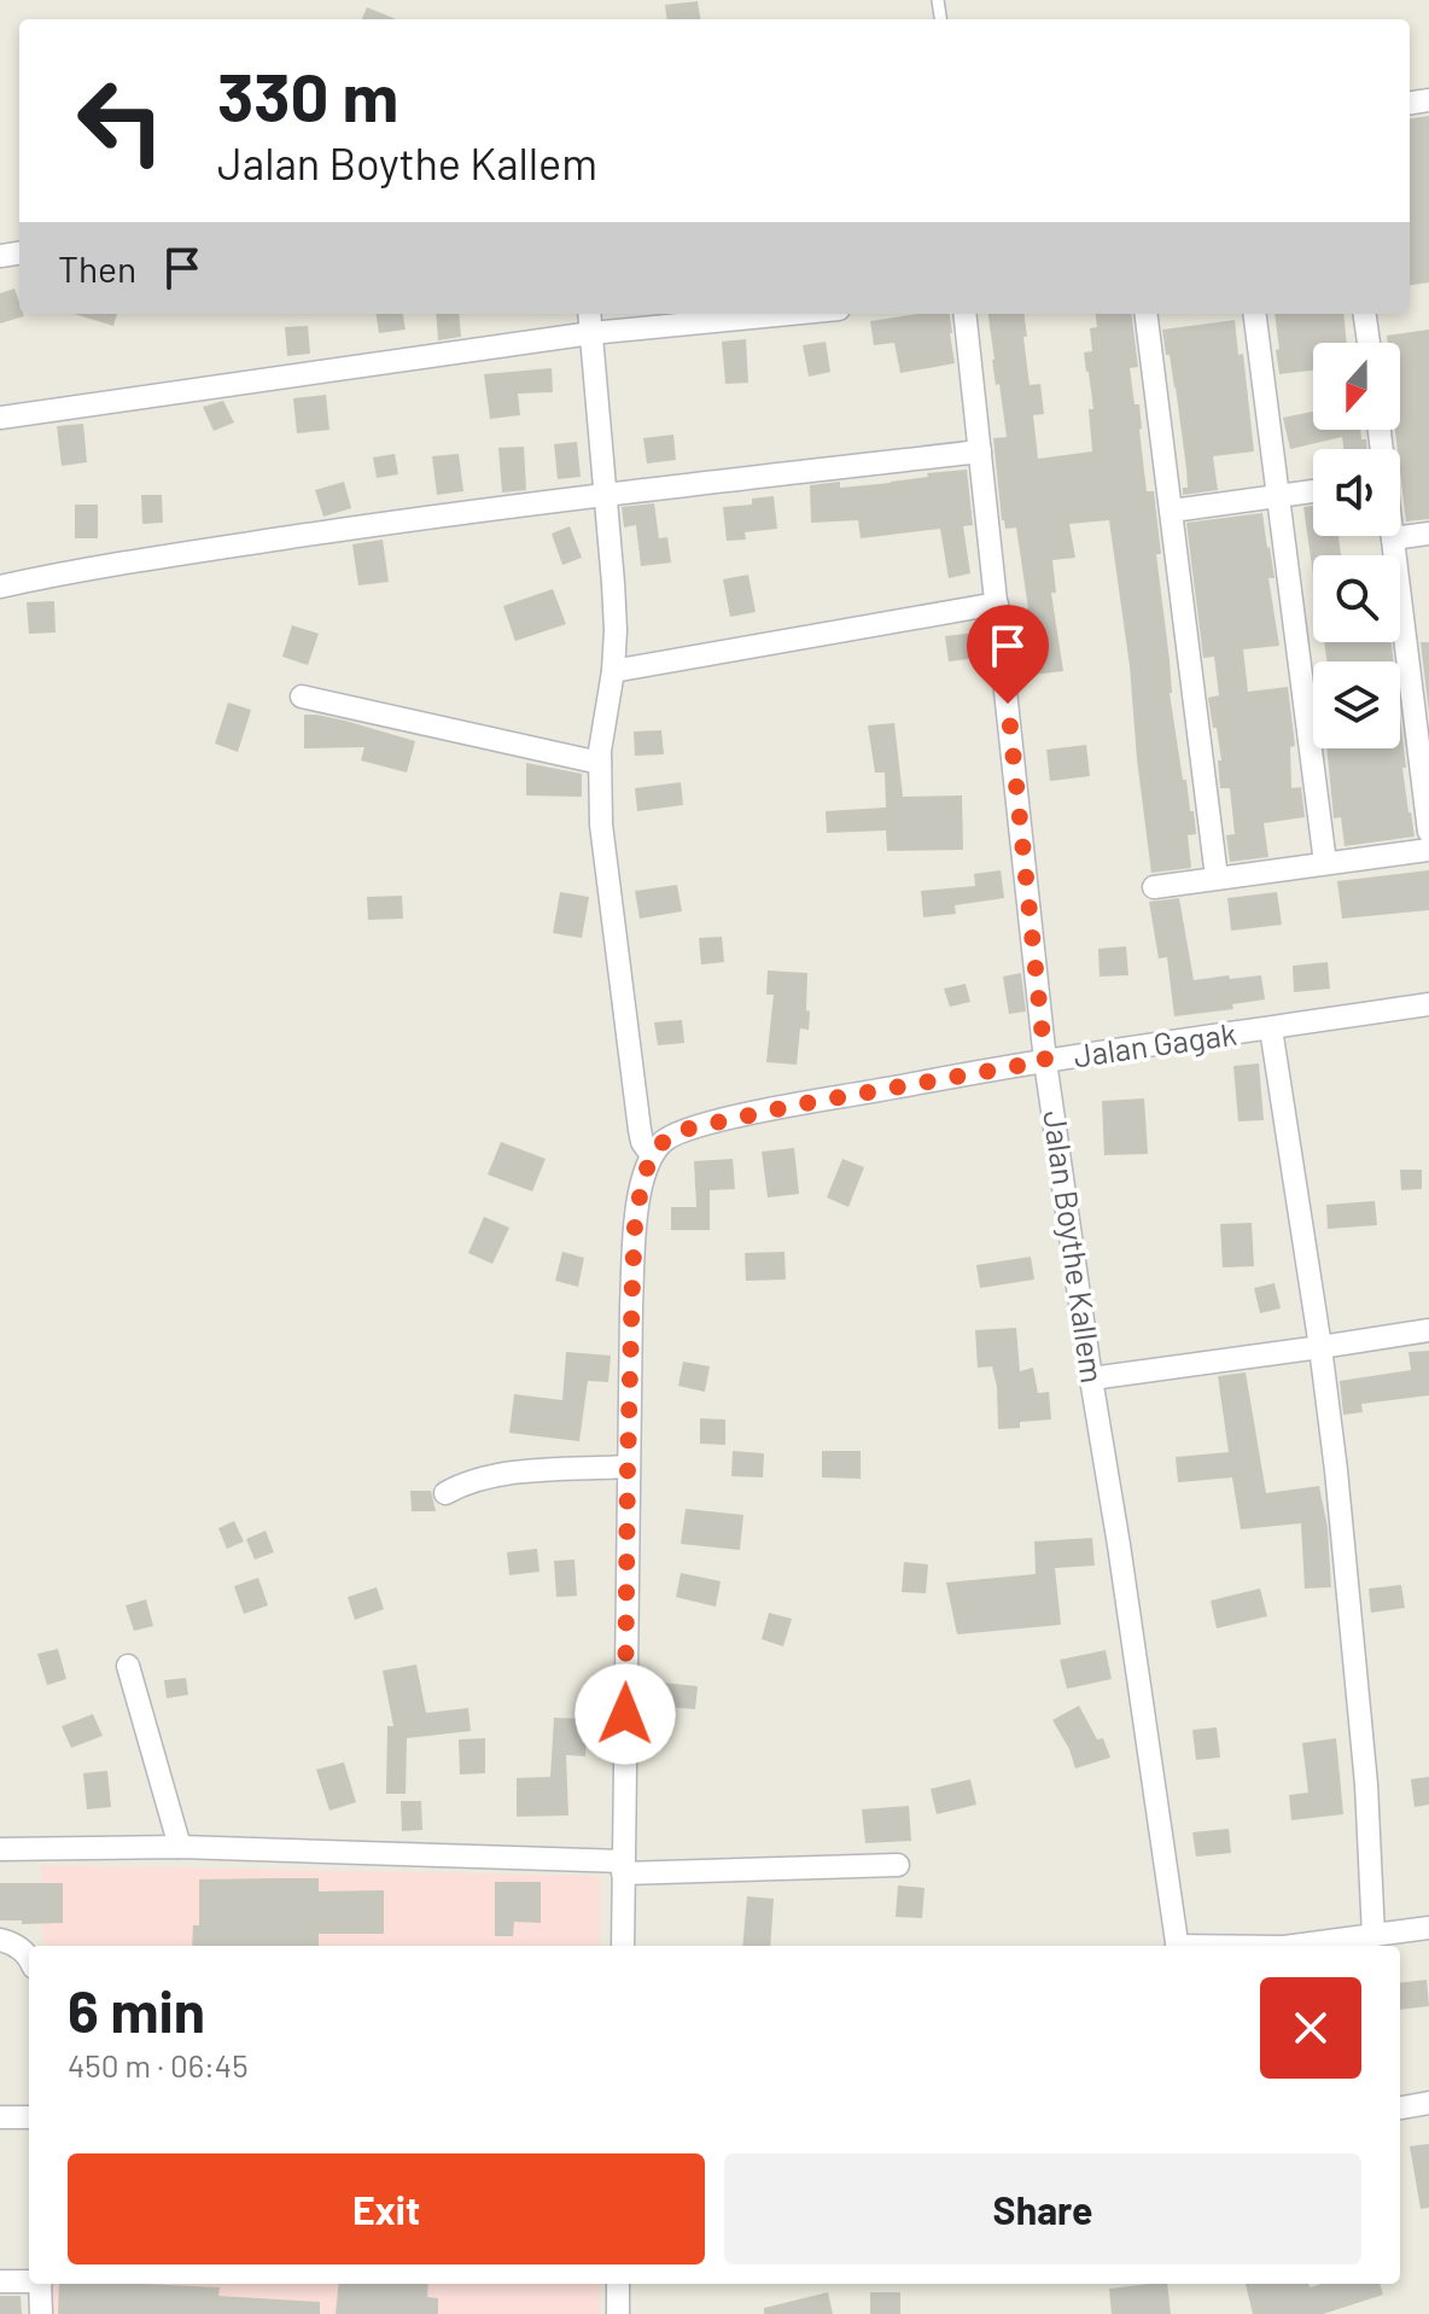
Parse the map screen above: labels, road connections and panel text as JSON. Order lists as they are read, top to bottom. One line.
{"streets":{"street":["Jalan Gagak","Jalan Boythe Kallem"]},"crossings":[["Jalan Gagak","Jalan Boythe Kallem"]],"north":"bottom","page":{"turn":["330 m","Jalan Boythe Kallem"],"then":"Then","heading":["6 min","450 m · 06:45"],"buttons":["Exit","Share"]}}
